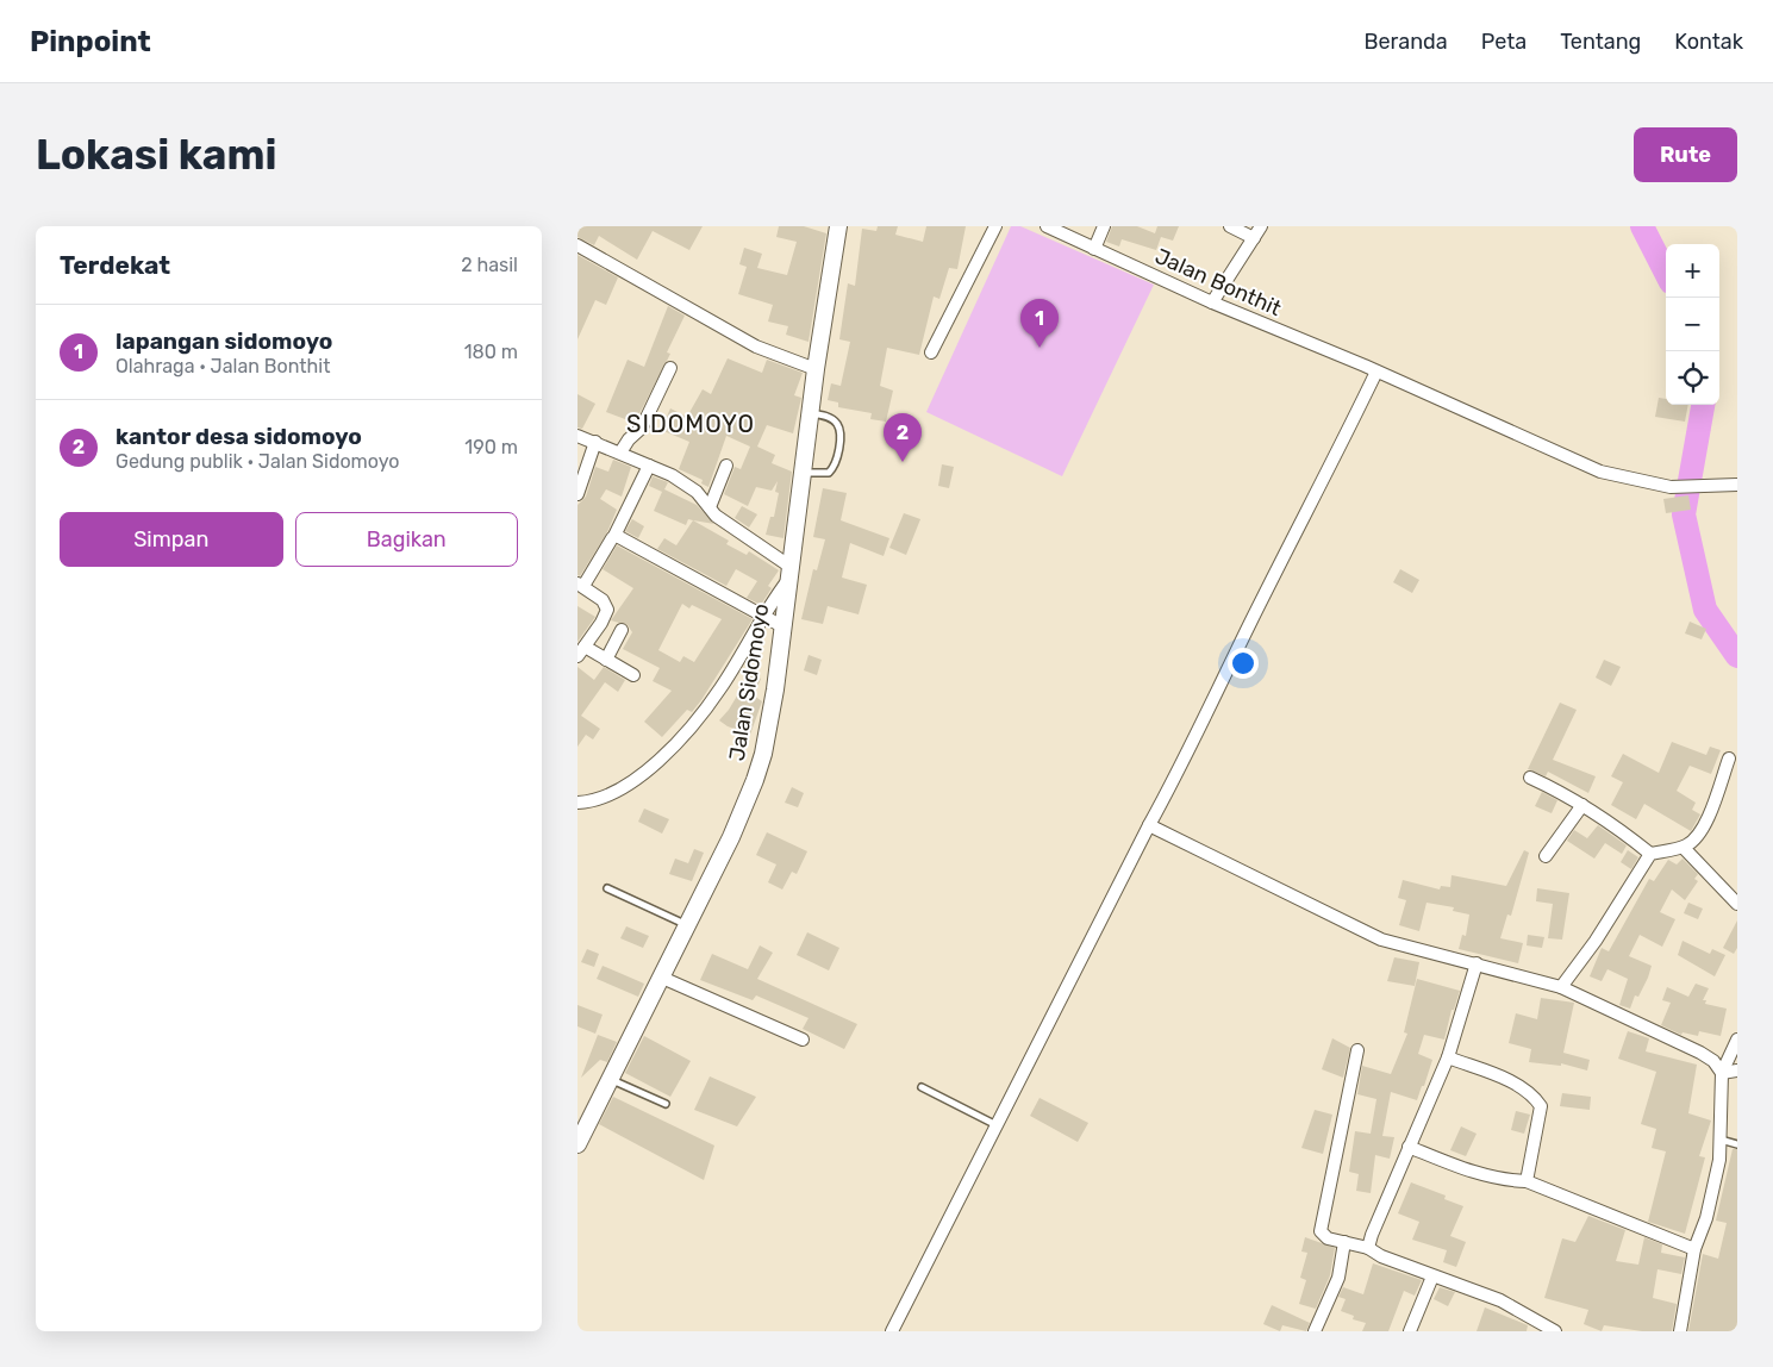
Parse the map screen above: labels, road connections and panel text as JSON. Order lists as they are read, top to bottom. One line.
{"streets":{"main road":["Jalan Sidomoyo"],"street":["Jalan Bonthit"]},"districts":["SIDOMOYO"],"page":{"header":"Pinpoint","nav":["Beranda","Peta","Tentang","Kontak"],"buttons":["Rute",["Simpan","Bagikan"]],"title":"Lokasi kami","heading":["Terdekat","2 hasil"],"map_buttons":["+","−"],"pins":["1","2"],"list":[{"mark":"1","name":"lapangan sidomoyo","note":"Olahraga · Jalan Bonthit","value":"180 m"},{"mark":"2","name":"kantor desa sidomoyo","note":"Gedung publik · Jalan Sidomoyo","value":"190 m"}]}}
